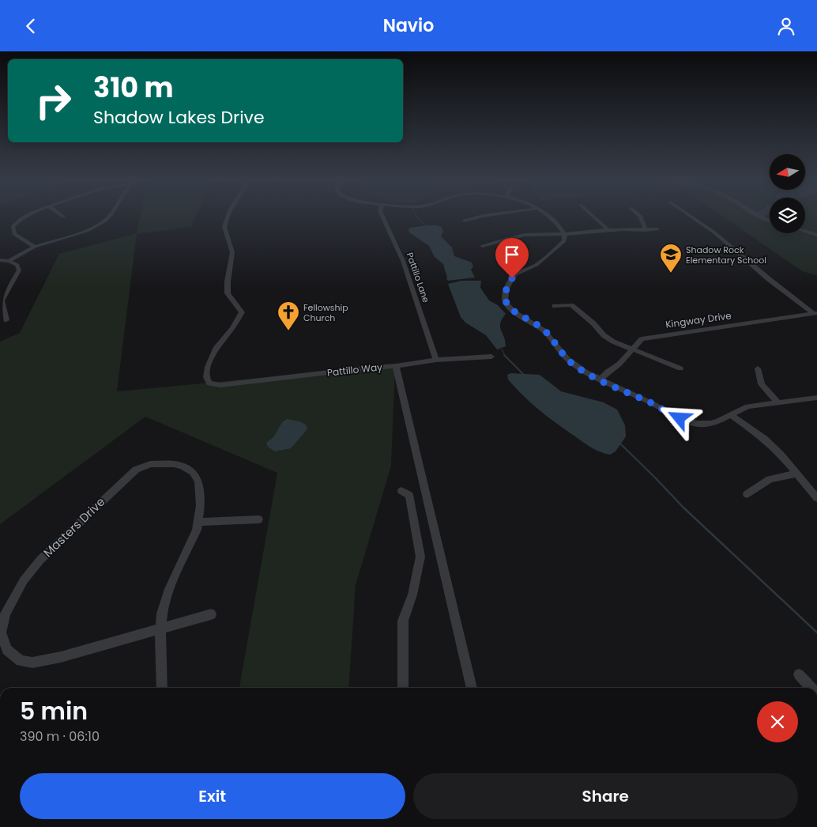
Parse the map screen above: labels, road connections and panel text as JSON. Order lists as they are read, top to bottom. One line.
{"streets":{"street":["Pattillo Lane","Kingway Drive","Pattillo Way","Masters Drive"]},"places":{"school or university":["Shadow Rock Elementary School"],"church":["Fellowship Church"]},"north":"left","page":{"header":"Navio","turn":["310 m","Shadow Lakes Drive"],"heading":["5 min","390 m · 06:10"],"buttons":["Exit","Share"]}}
